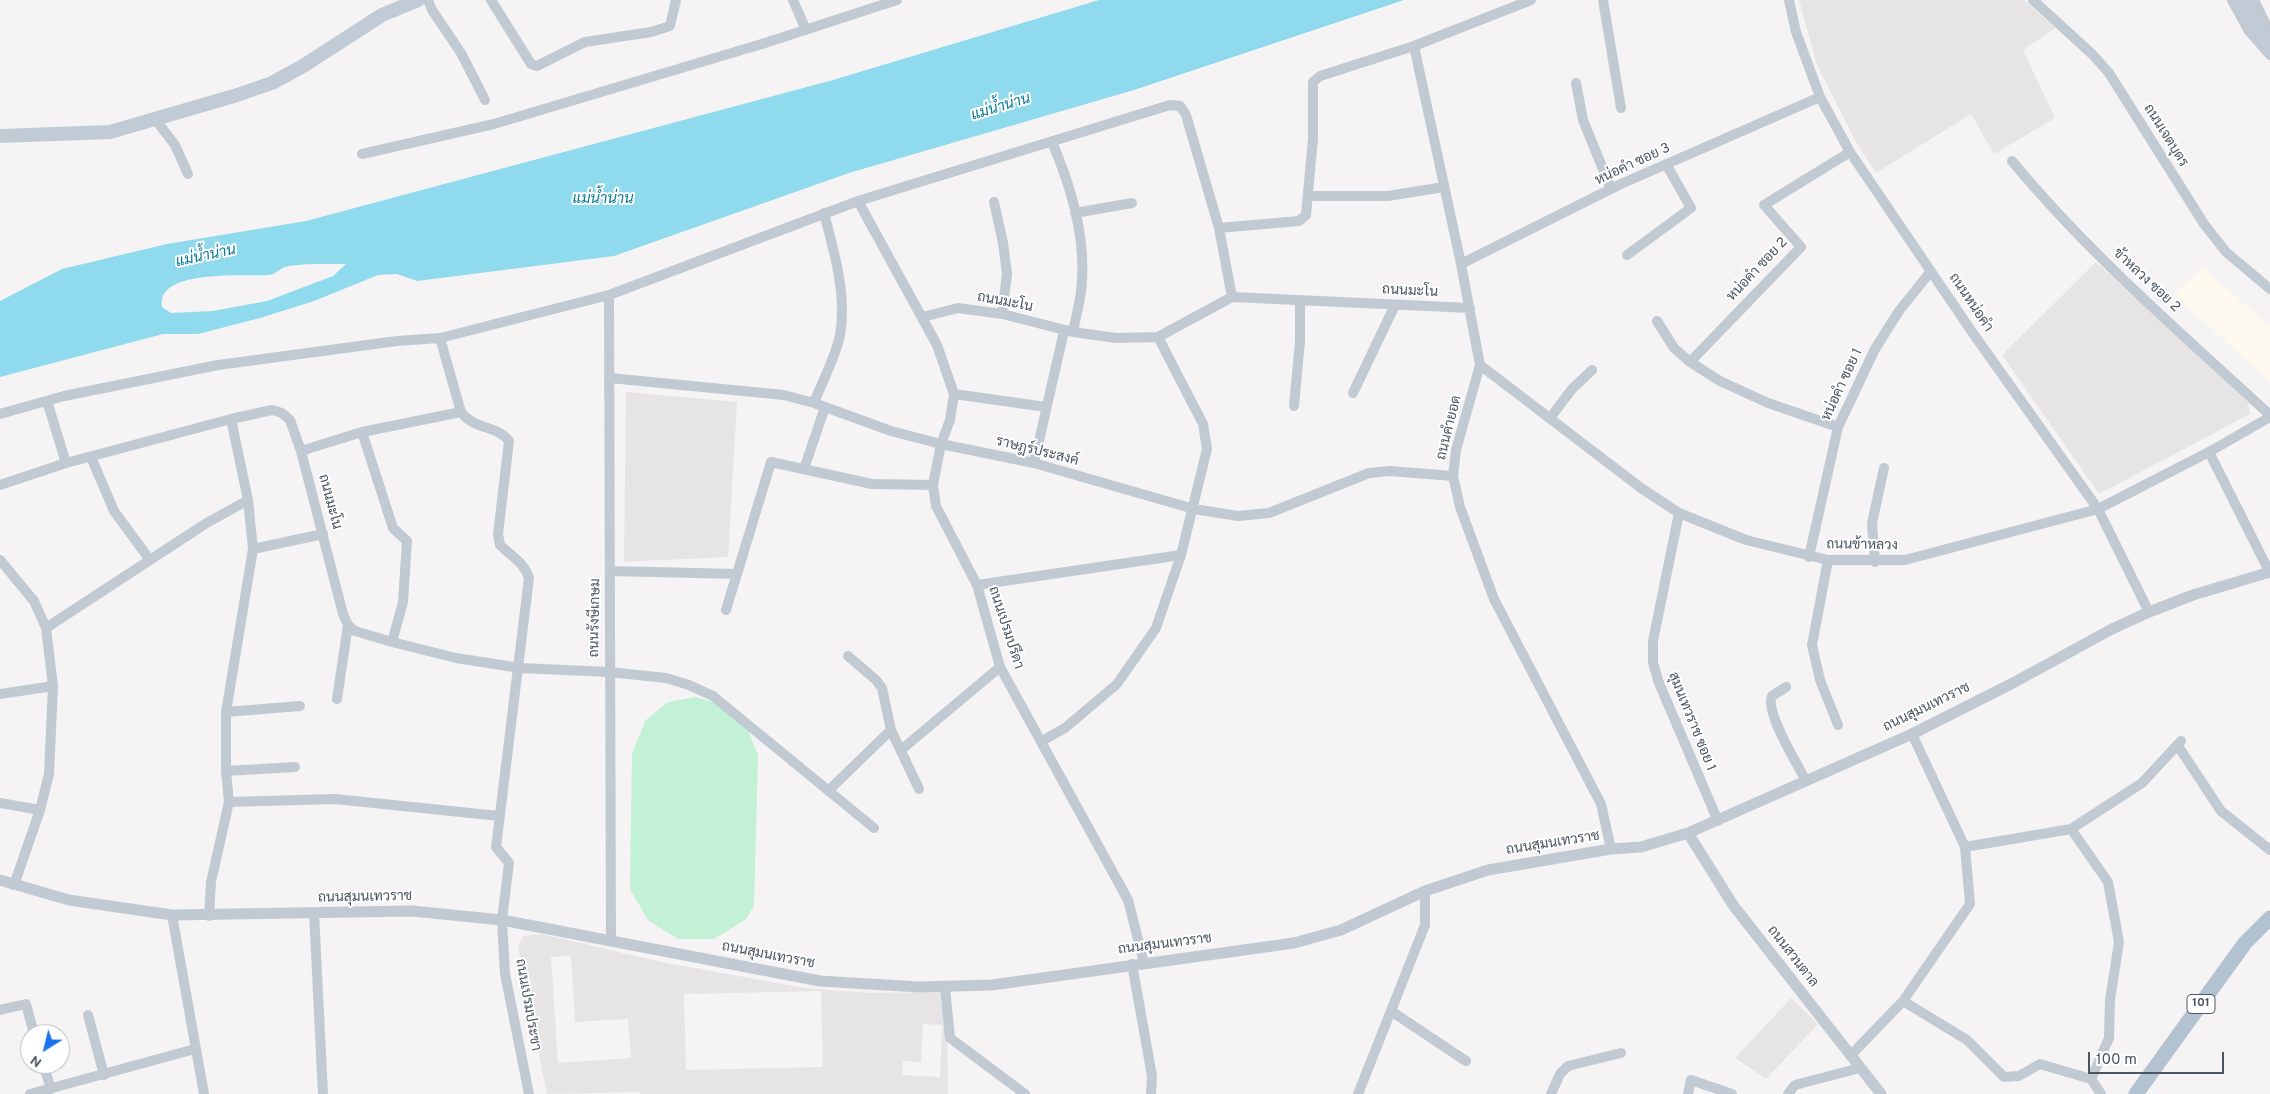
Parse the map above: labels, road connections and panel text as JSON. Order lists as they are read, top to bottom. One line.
{"streets":{"main road":["101"],"street":["ถนนเจตบุตร","หน่อคำ ซอย 3","หน่อคำ ซอย 2","ข้าหลวง ซอย 2","ถนนมะโน","ถนนหน่อคำ","หน่อคำ ซอย 1","ถนนคำยอด","ราษฎร์ประสงค์","ถนนข้าหลวง","ถนนรังษีเกษม","ถนนเปรมปรีดา","ถนนสุมนเทวราช","สุมนเทวราช ซอย 1","ถนนสวนตาล","ถนนเปรมประชา"]},"crossings":[["หน่อคำ ซอย 3","ถนนหน่อคำ"],["หน่อคำ ซอย 3","ถนนคำยอด"],["หน่อคำ ซอย 2","ถนนหน่อคำ"],["ข้าหลวง ซอย 2","ถนนข้าหลวง"],["ถนนมะโน","ถนนคำยอด"],["ถนนมะโน","ถนนเปรมปรีดา"],["ถนนหน่อคำ","หน่อคำ ซอย 1"],["ถนนหน่อคำ","ถนนข้าหลวง"],["ถนนหน่อคำ","ถนนสุมนเทวราช"],["หน่อคำ ซอย 1","ถนนข้าหลวง"],["ถนนคำยอด","ราษฎร์ประสงค์"],["ถนนคำยอด","ถนนข้าหลวง"],["ถนนคำยอด","ถนนสุมนเทวราช"],["ราษฎร์ประสงค์","ถนนรังษีเกษม"],["ราษฎร์ประสงค์","ถนนเปรมปรีดา"],["ถนนข้าหลวง","สุมนเทวราช ซอย 1"],["ถนนรังษีเกษม","ถนนสุมนเทวราช"],["ถนนเปรมปรีดา","ถนนสุมนเทวราช"],["ถนนสุมนเทวราช","สุมนเทวราช ซอย 1"],["ถนนสุมนเทวราช","ถนนสวนตาล"],["ถนนสุมนเทวราช","ถนนเปรมประชา"]],"water":["แม่น้ำน่าน"],"scale_bar":"100 m","north":"bottom left"}
